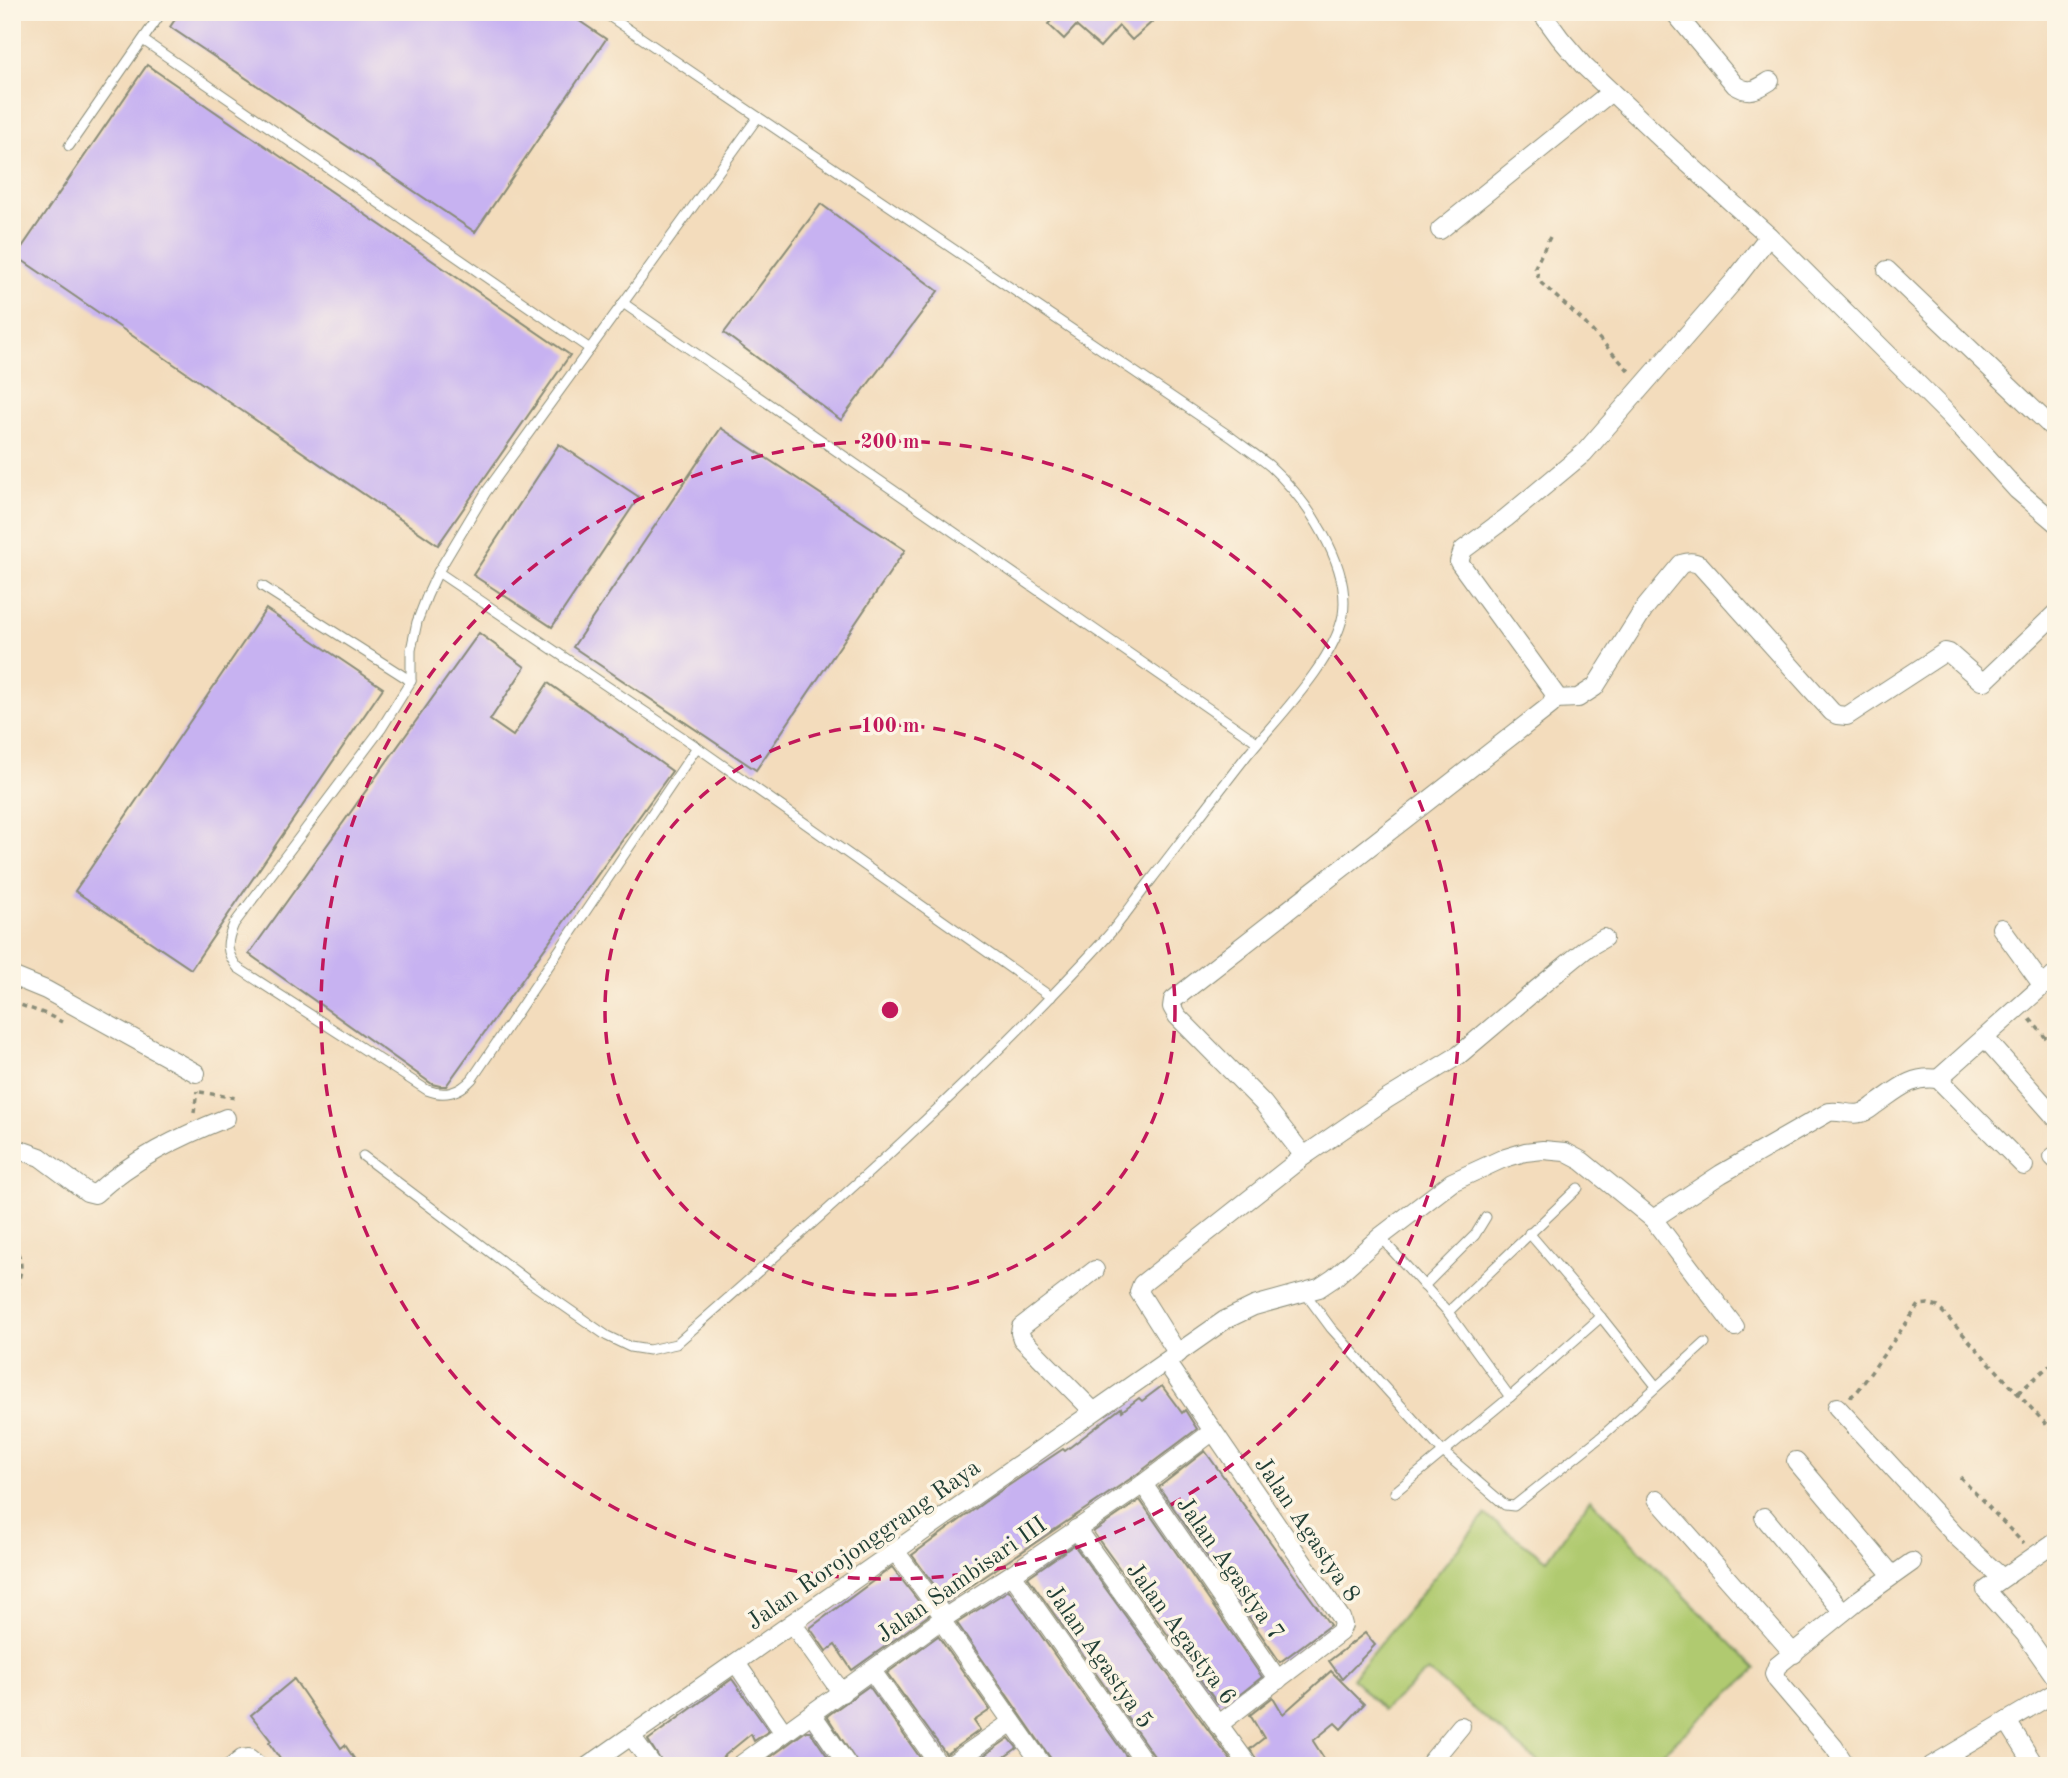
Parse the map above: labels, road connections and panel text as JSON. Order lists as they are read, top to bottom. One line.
{"streets":{"street":["Jalan Agastya 8","Jalan Rorojonggrang Raya","Jalan Agastya 7","Jalan Sambisari III","Jalan Agastya 6","Jalan Agastya 5"]},"crossings":[["Jalan Agastya 8","Jalan Rorojonggrang Raya"],["Jalan Agastya 8","Jalan Agastya 7"],["Jalan Agastya 8","Jalan Sambisari III"],["Jalan Agastya 8","Jalan Agastya 6"],["Jalan Agastya 7","Jalan Sambisari III"],["Jalan Sambisari III","Jalan Agastya 6"],["Jalan Sambisari III","Jalan Agastya 5"]],"rings":["200 m","100 m"]}
